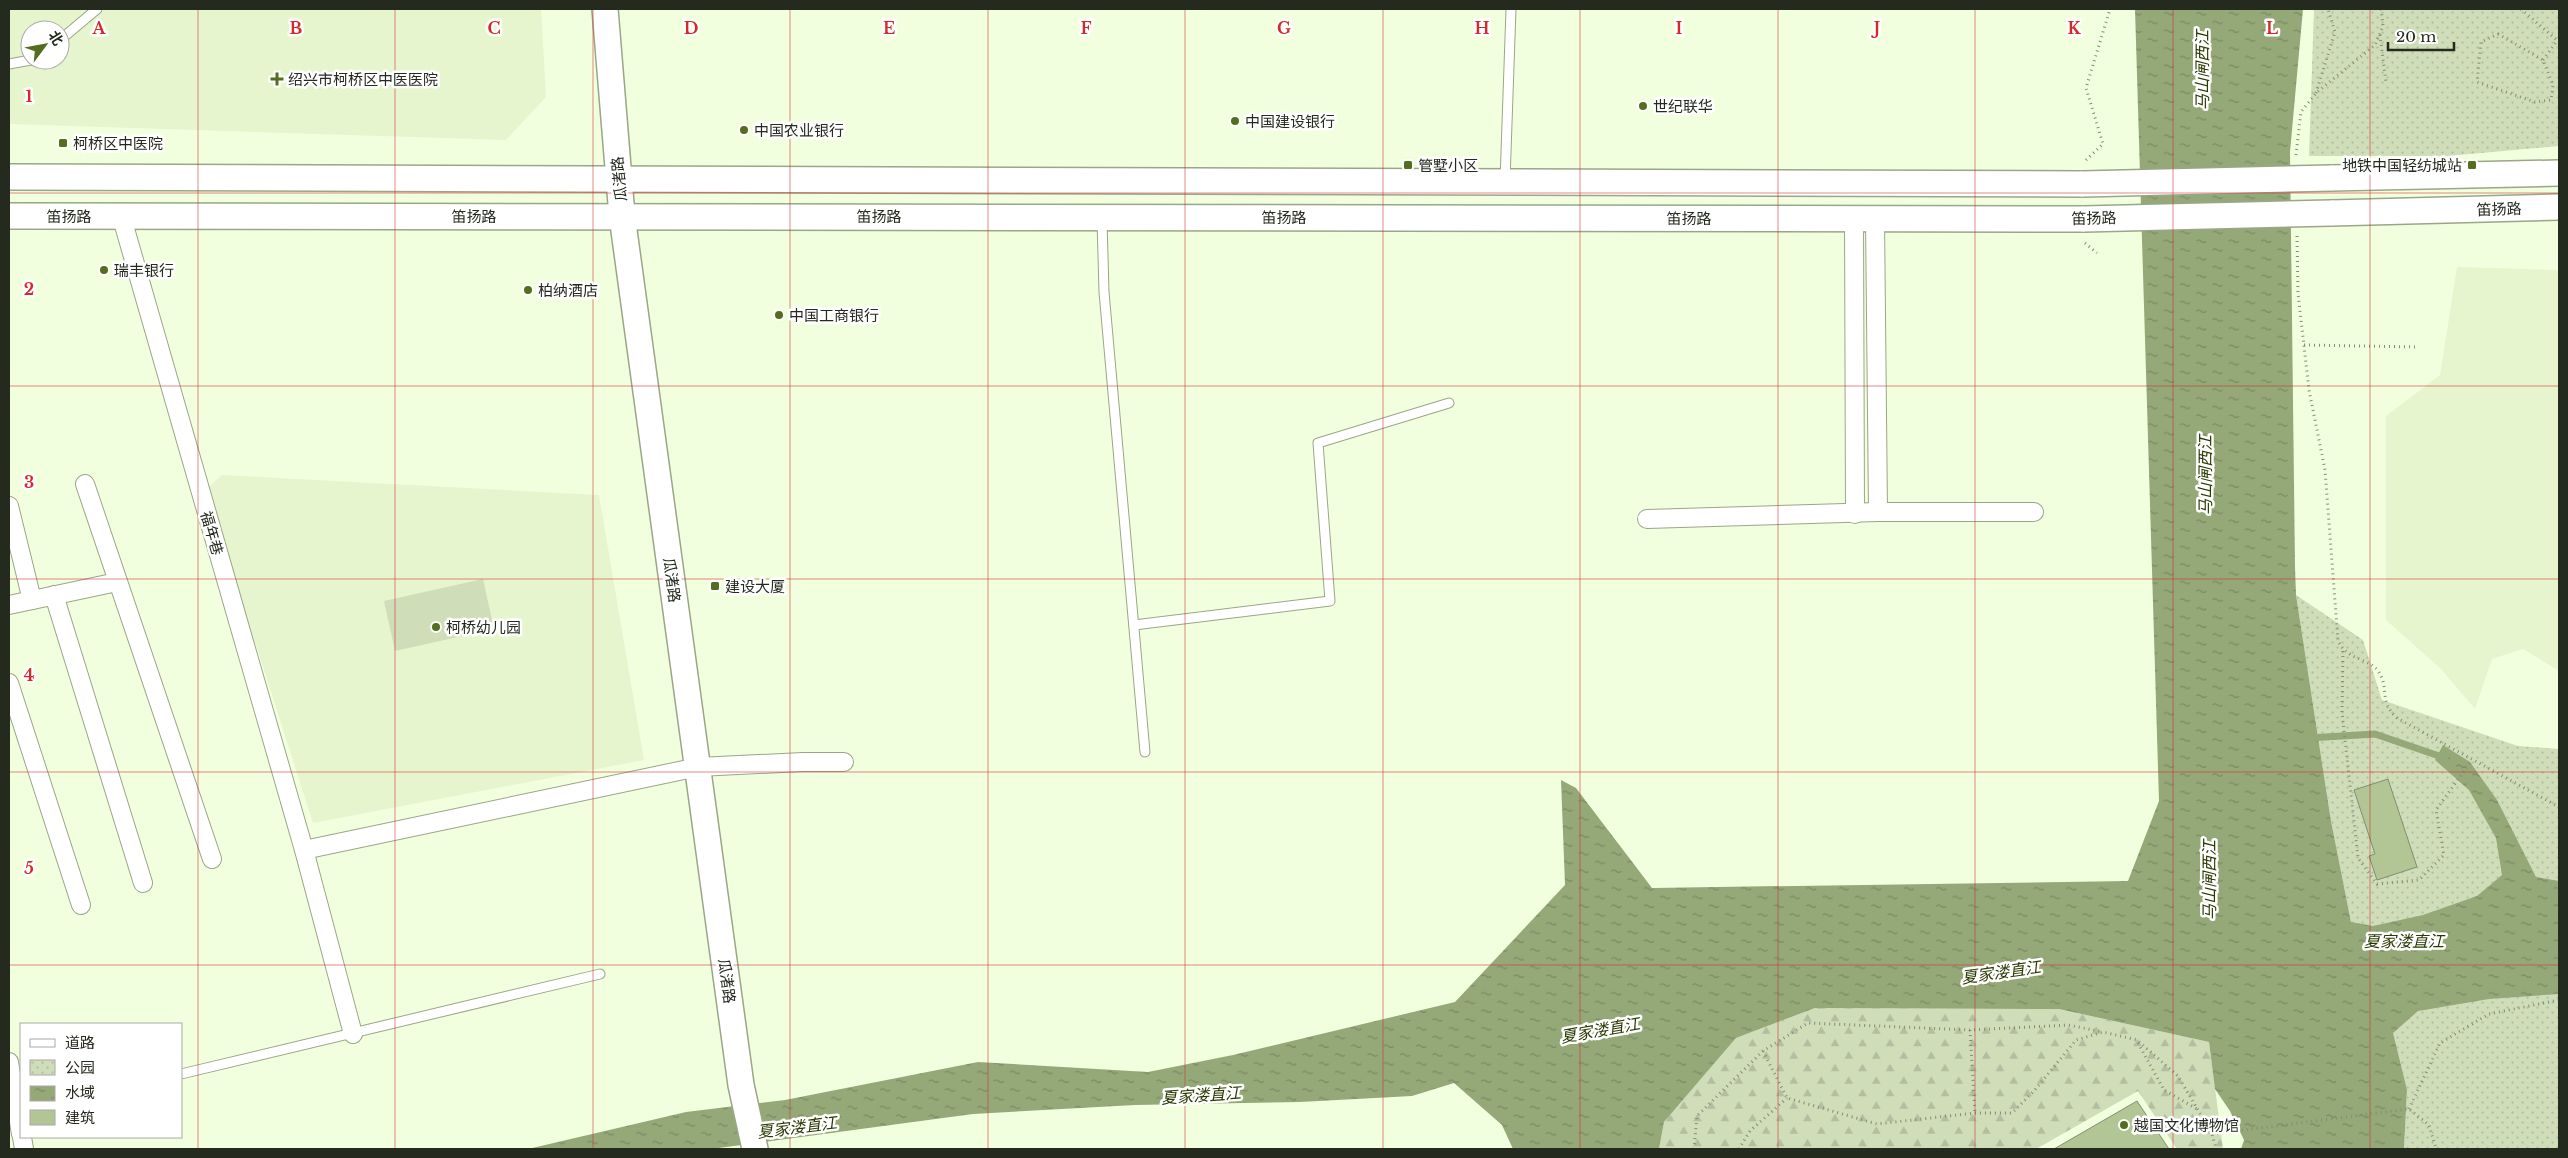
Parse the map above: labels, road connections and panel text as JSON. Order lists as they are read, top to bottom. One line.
{"streets":{"street":["瓜渚路","笛扬路","福年巷"]},"crossings":[["瓜渚路","笛扬路"],["笛扬路","福年巷"]],"water":["马山闸西江","夏家溇直江"],"places":{"health":["绍兴市柯桥区中医医院"],"other":["世纪联华","中国建设银行","中国农业银行","瑞丰银行","柏纳酒店","中国工商银行","柯桥幼儿园","越国文化博物馆"],"transit":["柯桥区中医院","管墅小区","地铁中国轻纺城站","建设大厦"]},"legend":["道路","公园","水域","建筑"],"scale_bar":"20 m","north":"top right","grid":{"columns":["A","B","C","D","E","F","G","H","I","J","K","L"],"rows":["1","2","3","4","5"]}}
